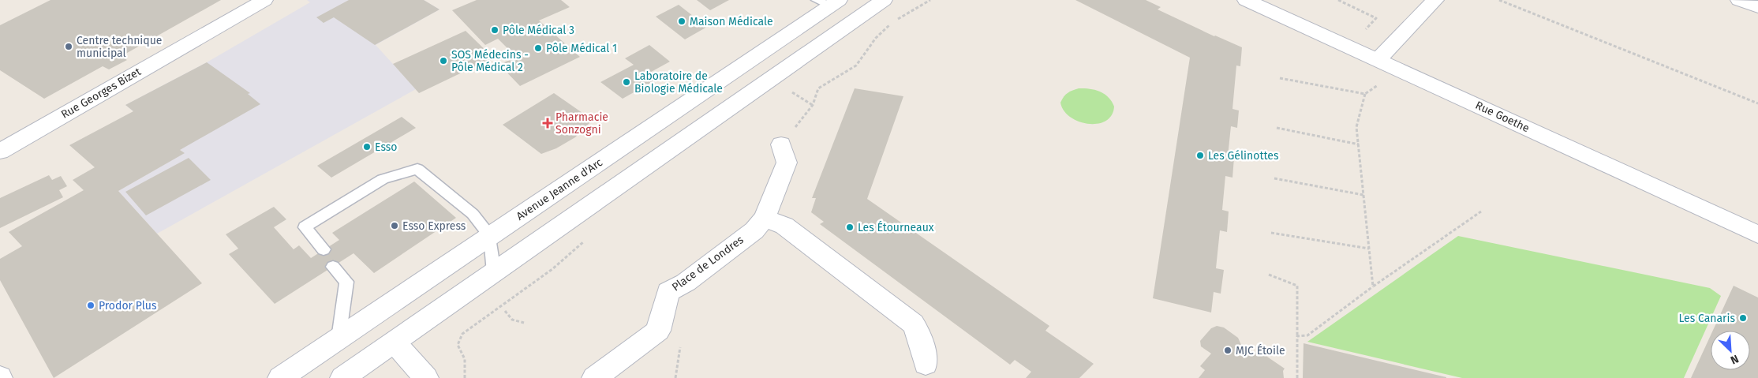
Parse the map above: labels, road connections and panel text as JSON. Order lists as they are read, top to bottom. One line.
{"streets":{"street":["Rue Georges Bizet","Rue Goethe","Avenue Jeanne d'Arc","Place de Londres"]},"places":{"other":["Maison Médicale","Pôle Médical 3","Centre technique municipal","Pôle Médical 1","SOS Médecins - Pôle Médical 2","Laboratoire de Biologie Médicale","Esso","Les Gélinottes","Esso Express","Les Étourneaux","Prodor Plus","Les Canaris","MJC Étoile"],"health":["Pharmacie Sonzogni"]},"north":"bottom right"}
